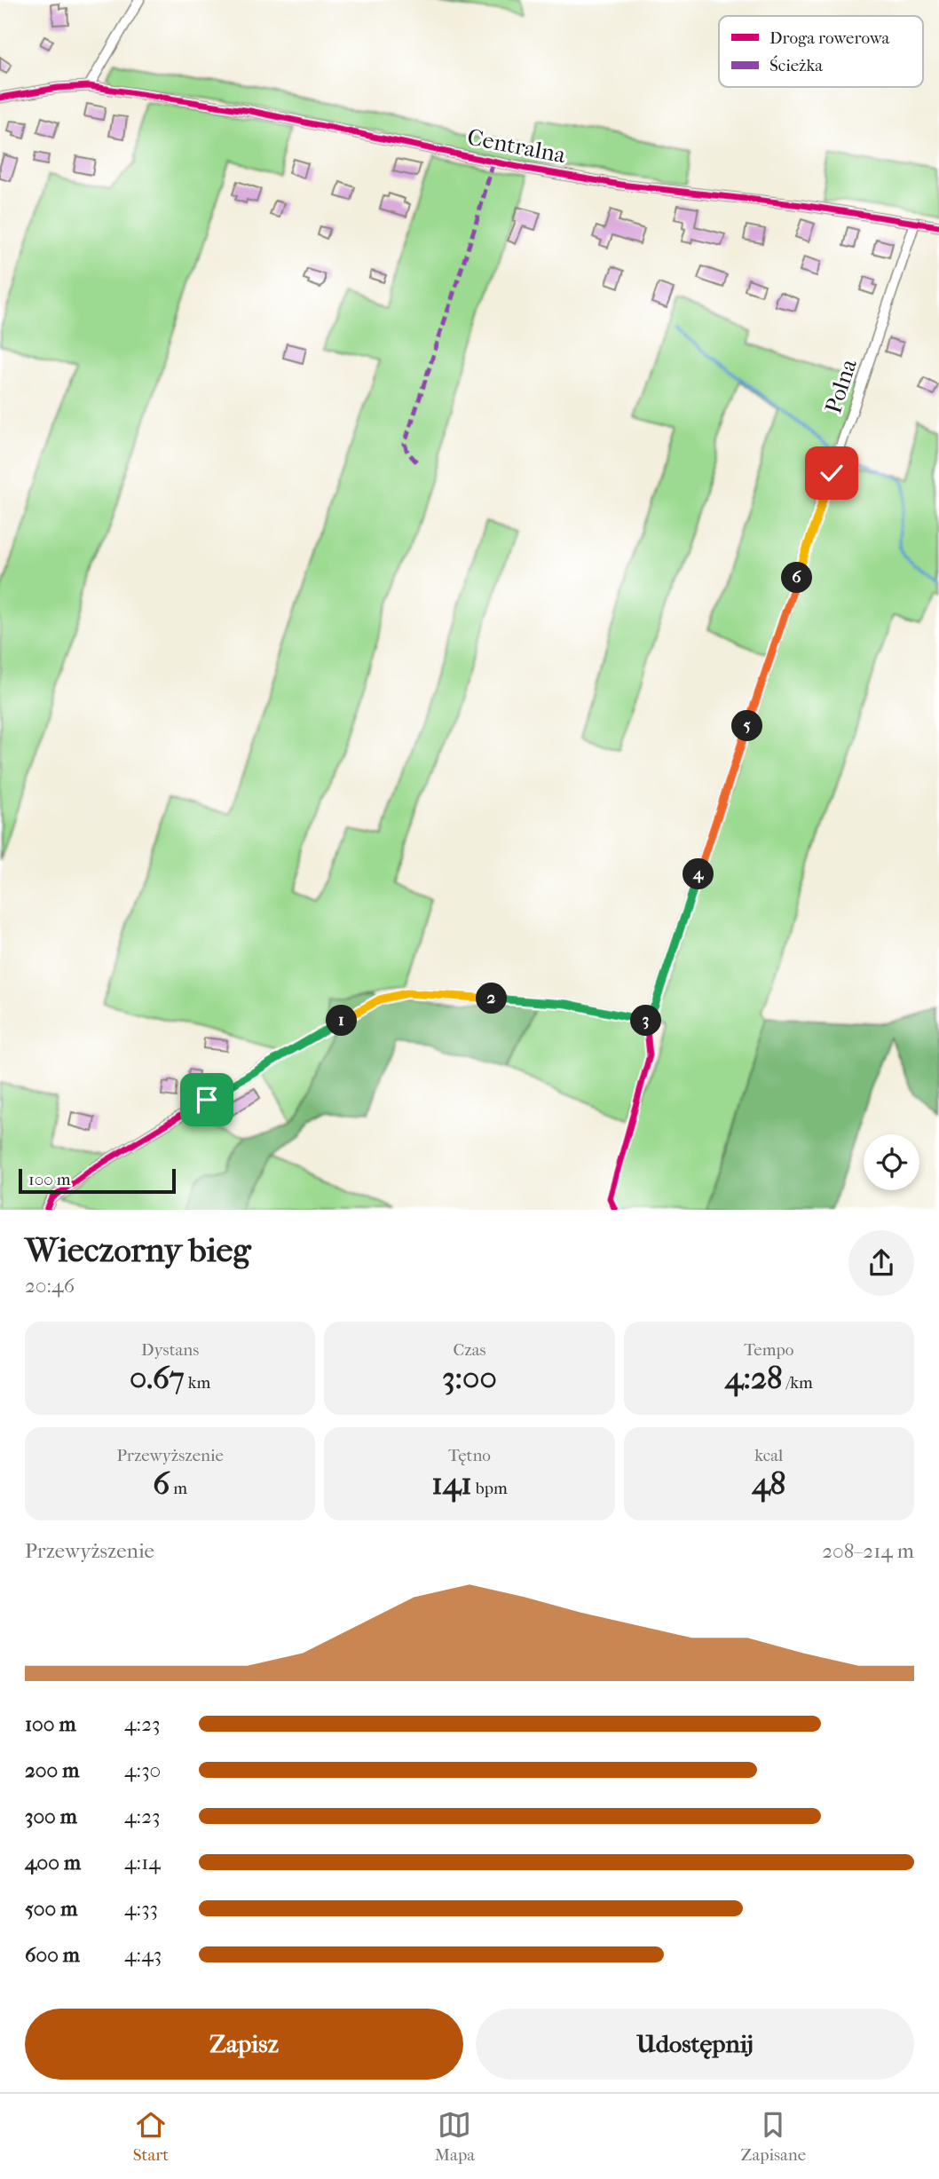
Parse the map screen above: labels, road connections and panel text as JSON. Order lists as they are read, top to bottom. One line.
{"streets":{"street":["Centralna","Polna"]},"crossings":[["Centralna","Polna"]],"legend":["Droga rowerowa","Ścieżka"],"scale_bar":"100 m","page":{"pins":["6","5","4","2","1","3"],"scale":"100 m","heading":["Wieczorny bieg","20:46"],"stats":[["Dystans","0.67 km"],["Czas","3:00"],["Tempo","4:28 /km"],["Przewyższenie","6 m"],["Tętno","141 bpm"],["kcal","48"]],"chart":["Przewyższenie","208–214 m"],"list":[{"name":"100 m","note":"4:23"},{"name":"200 m","note":"4:30"},{"name":"300 m","note":"4:23"},{"name":"400 m","note":"4:14"},{"name":"500 m","note":"4:33"},{"name":"600 m","note":"4:43"}],"buttons":["Zapisz","Udostępnij"],"tabs":["Start","Mapa","Zapisane"]}}
